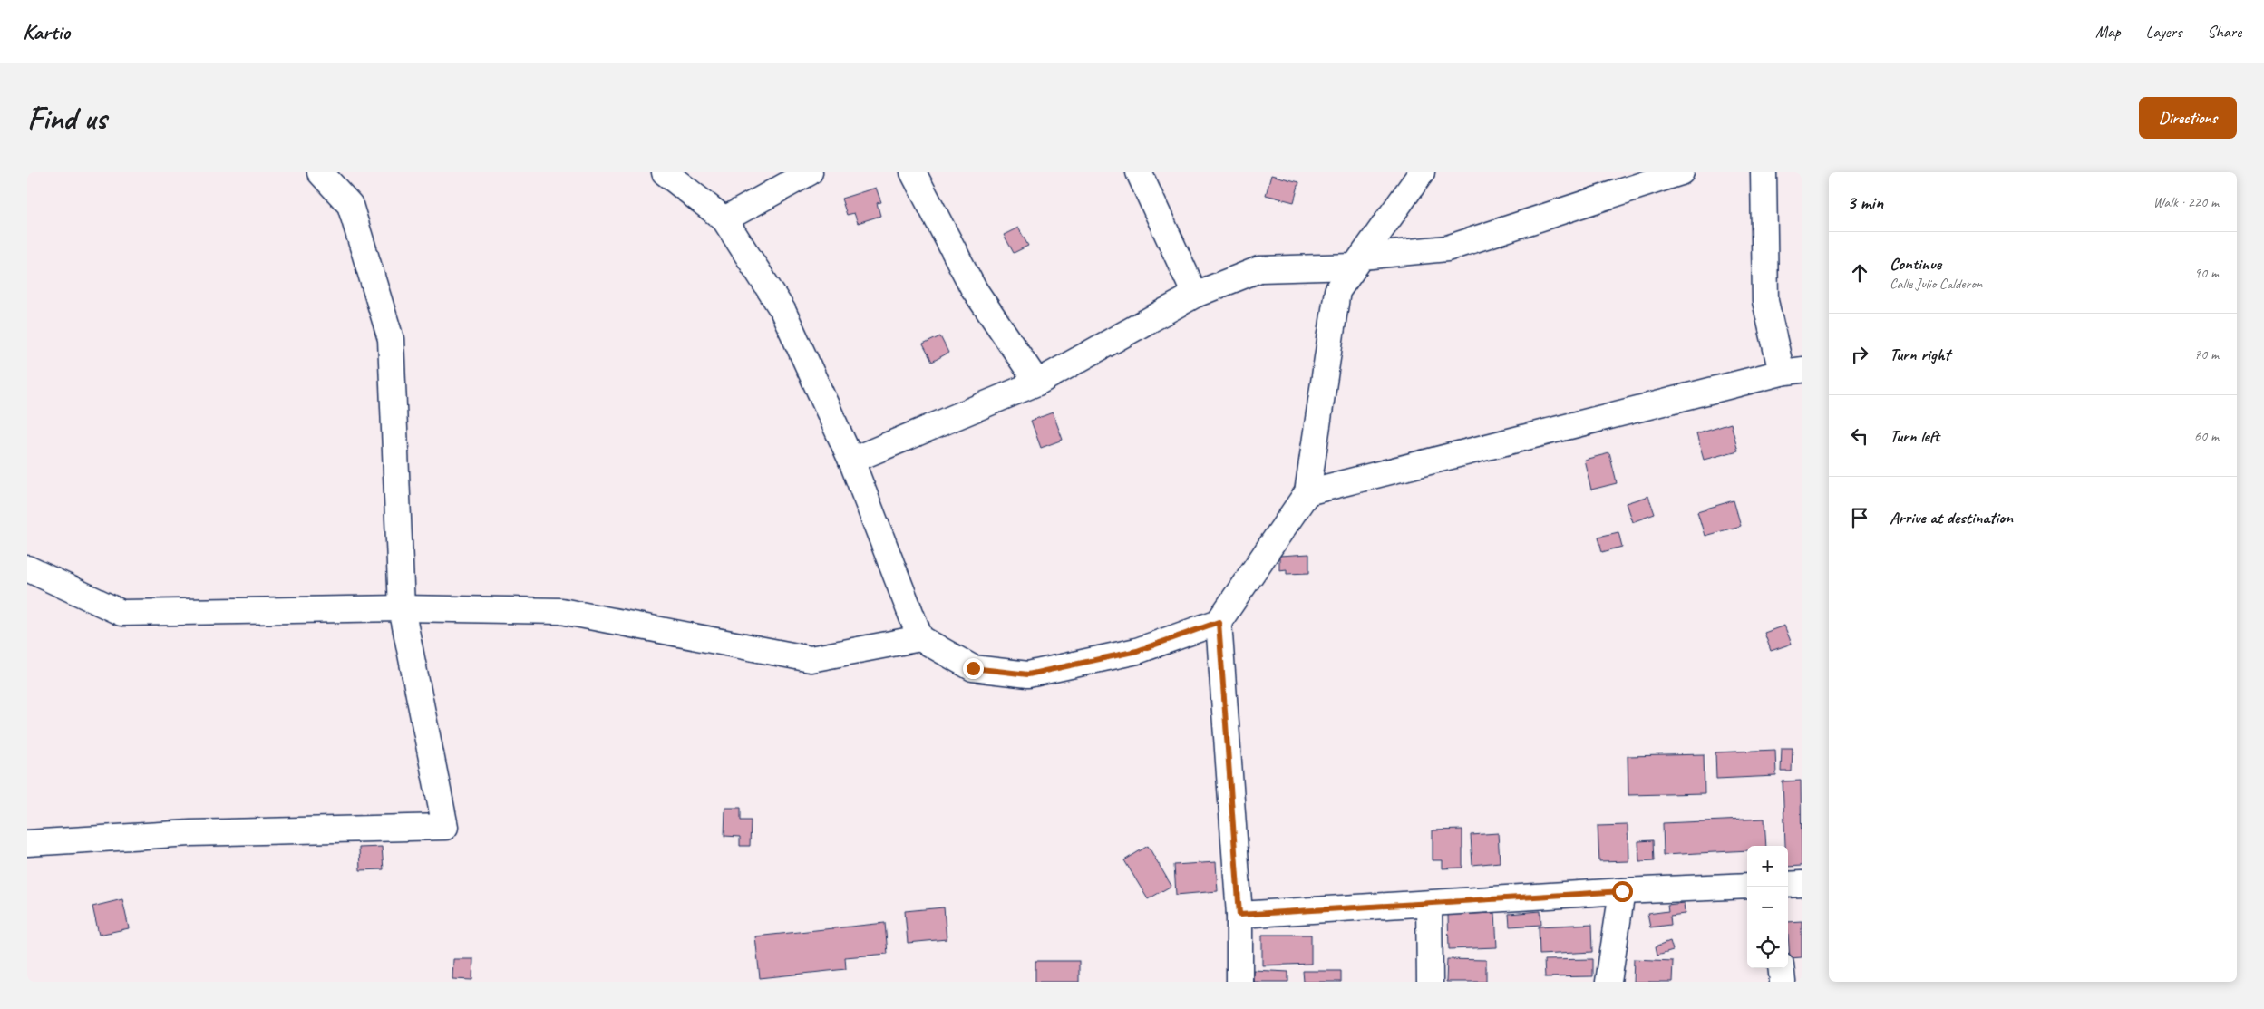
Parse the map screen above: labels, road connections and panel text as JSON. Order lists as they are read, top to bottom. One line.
{"page":{"header":"Kartio","nav":["Map","Layers","Share"],"buttons":"Directions","title":"Find us","heading":["3 min","Walk · 220 m"],"list":[["Continue","Calle Julio Calderon","90 m"],["Turn right","70 m"],["Turn left","60 m"],"Arrive at destination"],"map_buttons":["+","−"]}}
